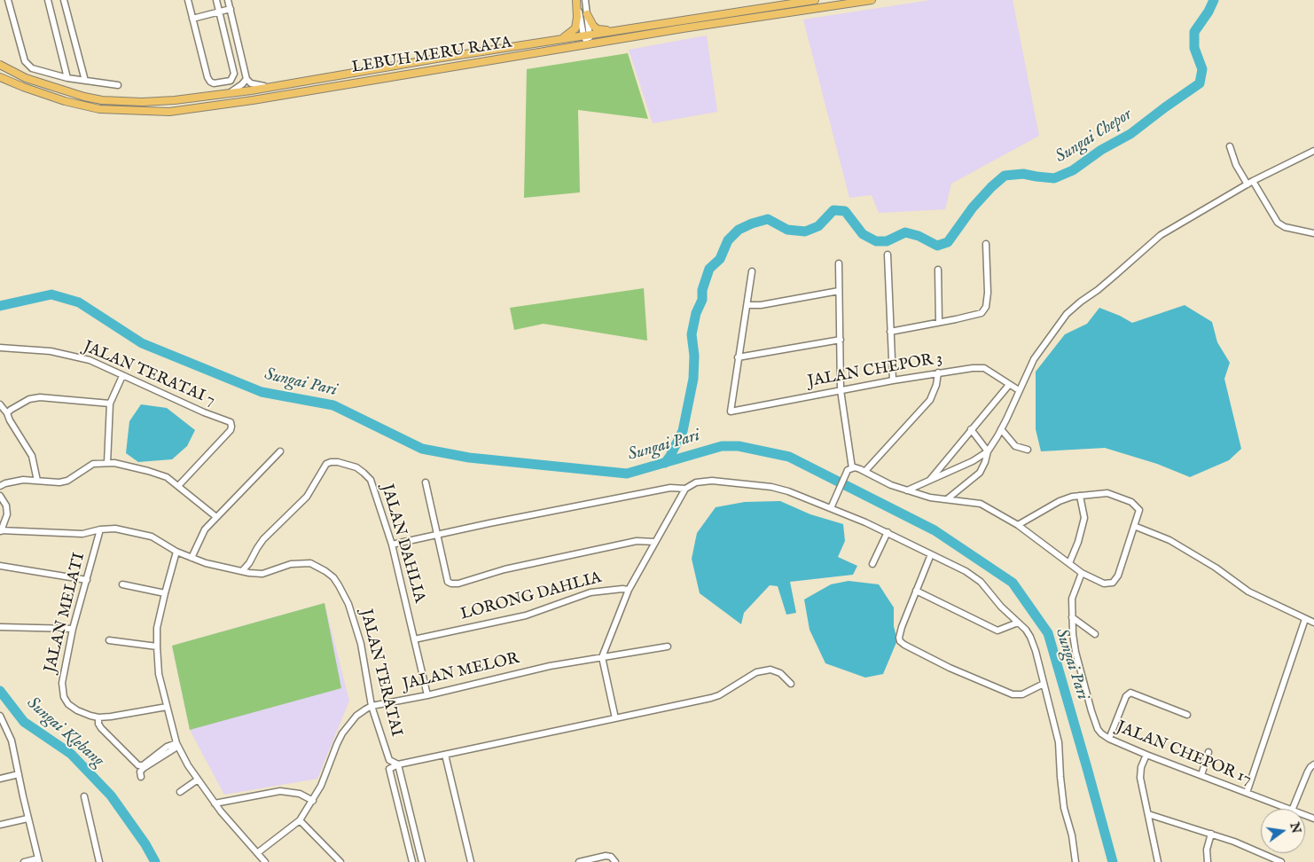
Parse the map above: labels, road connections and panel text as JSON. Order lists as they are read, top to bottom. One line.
{"streets":{"main road":["LEBUH MERU RAYA"],"street":["JALAN CHEPOR 3","JALAN TERATAI 7","JALAN DAHLIA","LORONG DAHLIA","JALAN MELATI","JALAN MELOR","JALAN TERATAI","JALAN CHEPOR 17"]},"crossings":[["JALAN DAHLIA","LORONG DAHLIA"],["JALAN DAHLIA","JALAN MELOR"],["JALAN DAHLIA","JALAN TERATAI"],["JALAN MELATI","JALAN TERATAI"],["JALAN MELOR","JALAN TERATAI"]],"water":["Sungai Chepor","Sungai Pari","Sungai Klebang"],"north":"right"}
